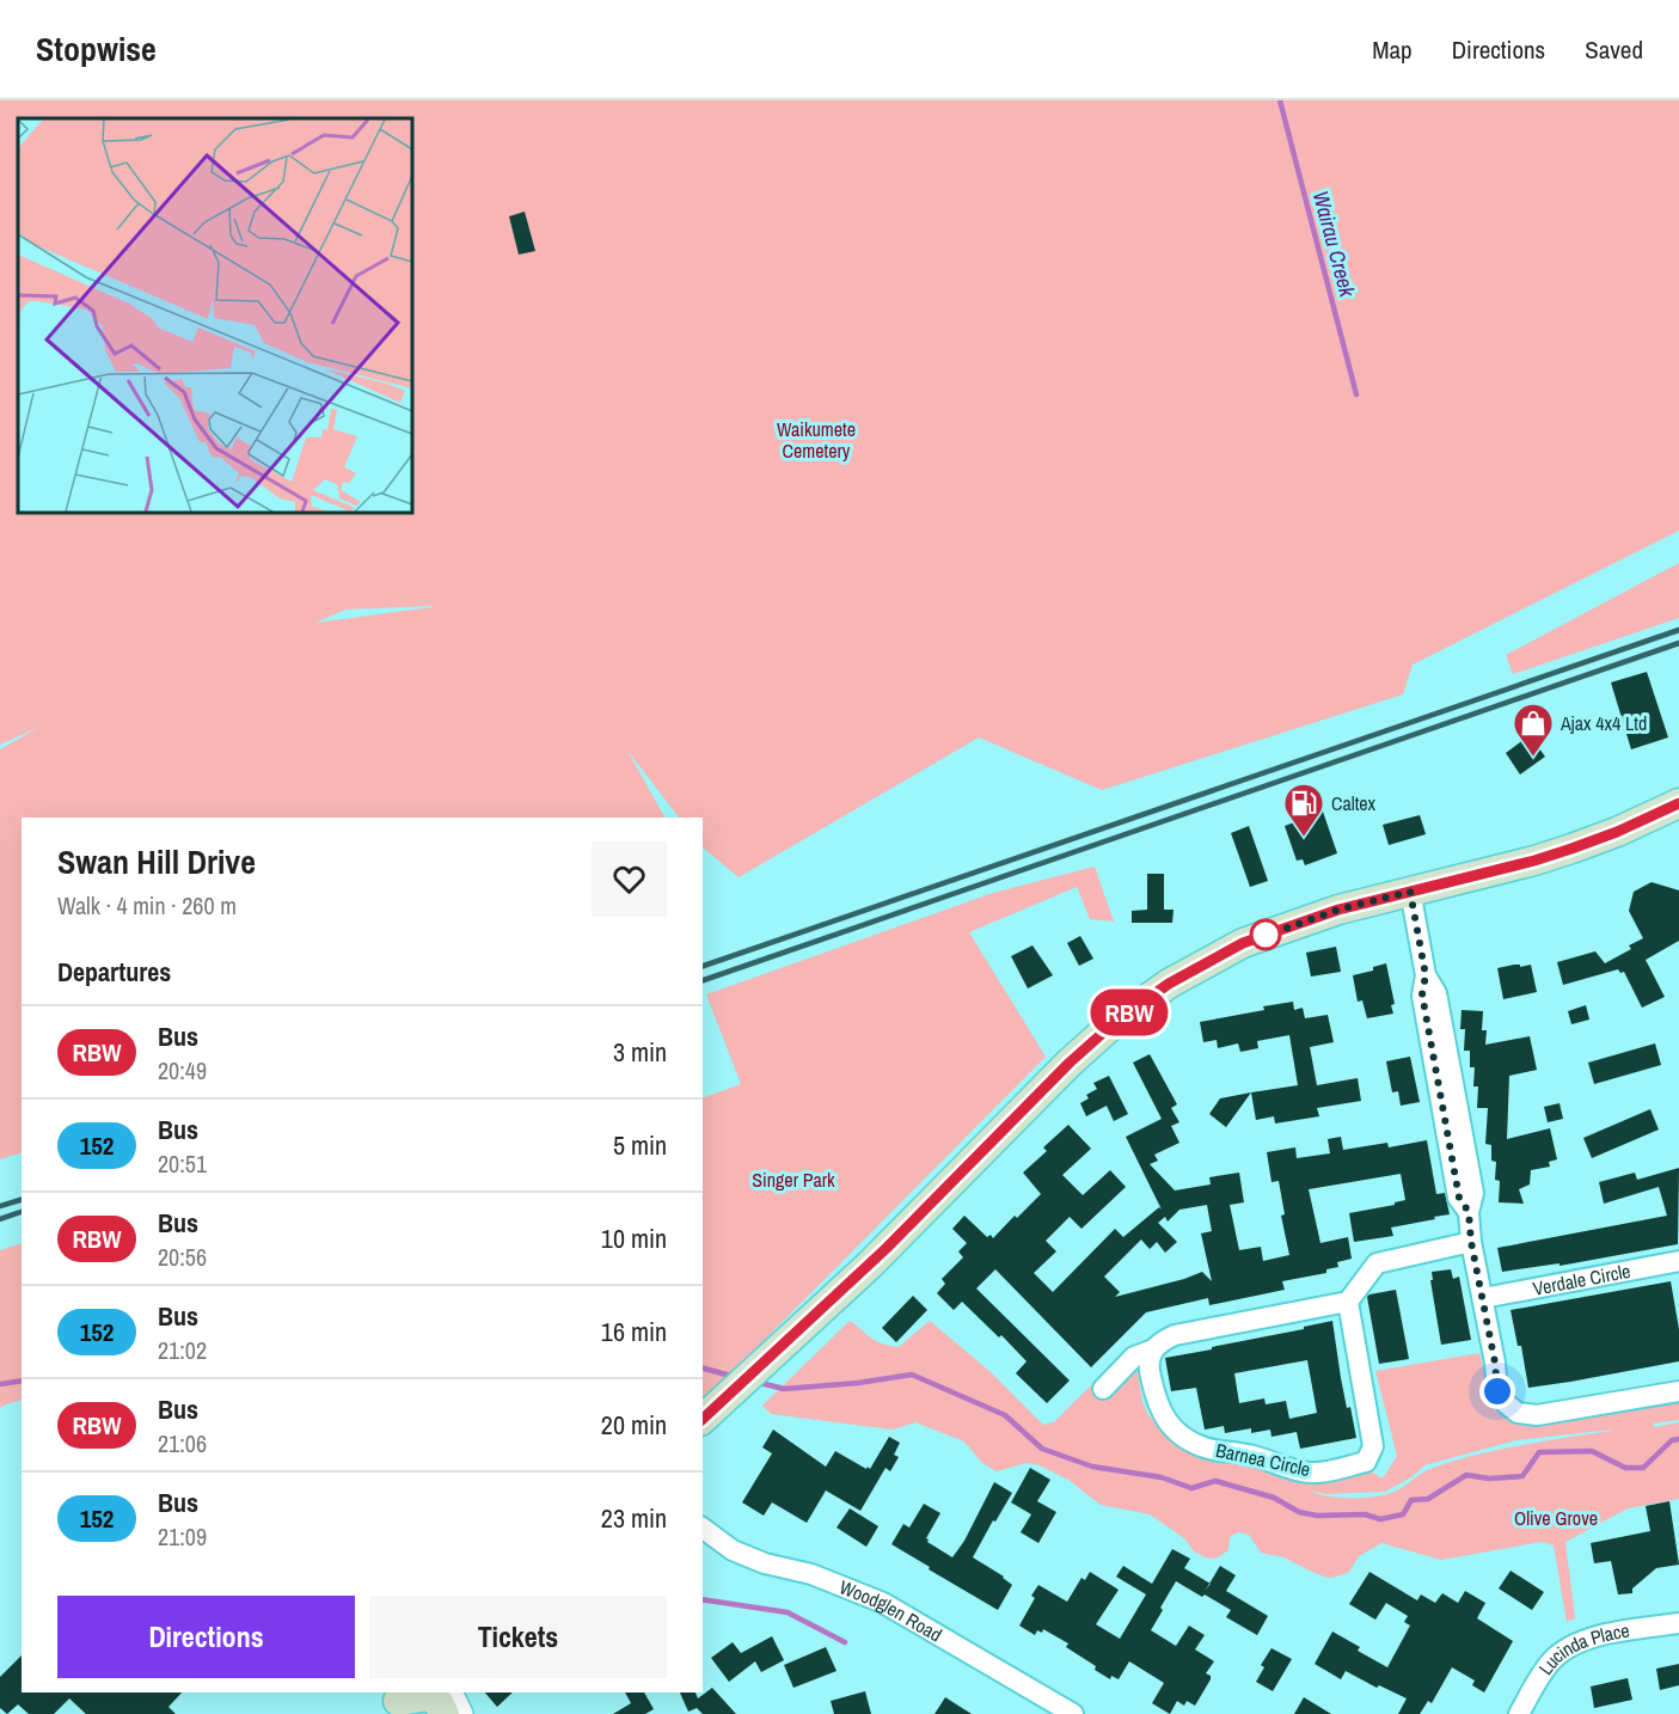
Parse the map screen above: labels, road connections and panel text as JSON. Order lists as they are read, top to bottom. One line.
{"streets":{"street":["Verdale Circle","Barnea Circle","Woodglen Road","Lucinda Place"]},"water":["Wairau Creek"],"parks":["Waikumete Cemetery","Singer Park","Olive Grove"],"places":{"shop":["Ajax 4x4 Ltd"],"fuel station":["Caltex"]},"lines":["bus line RBW"],"page":{"header":"Stopwise","nav":["Map","Directions","Saved"],"on_map":"RBW","heading":[["Swan Hill Drive","Walk · 4 min · 260 m"],"Departures"],"list":[{"mark":"RBW","name":"Bus","note":"20:49","value":"3 min"},{"mark":"152","name":"Bus","note":"20:51","value":"5 min"},{"mark":"RBW","name":"Bus","note":"20:56","value":"10 min"},{"mark":"152","name":"Bus","note":"21:02","value":"16 min"},{"mark":"RBW","name":"Bus","note":"21:06","value":"20 min"},{"mark":"152","name":"Bus","note":"21:09","value":"23 min"}],"buttons":["Directions","Tickets"]}}
